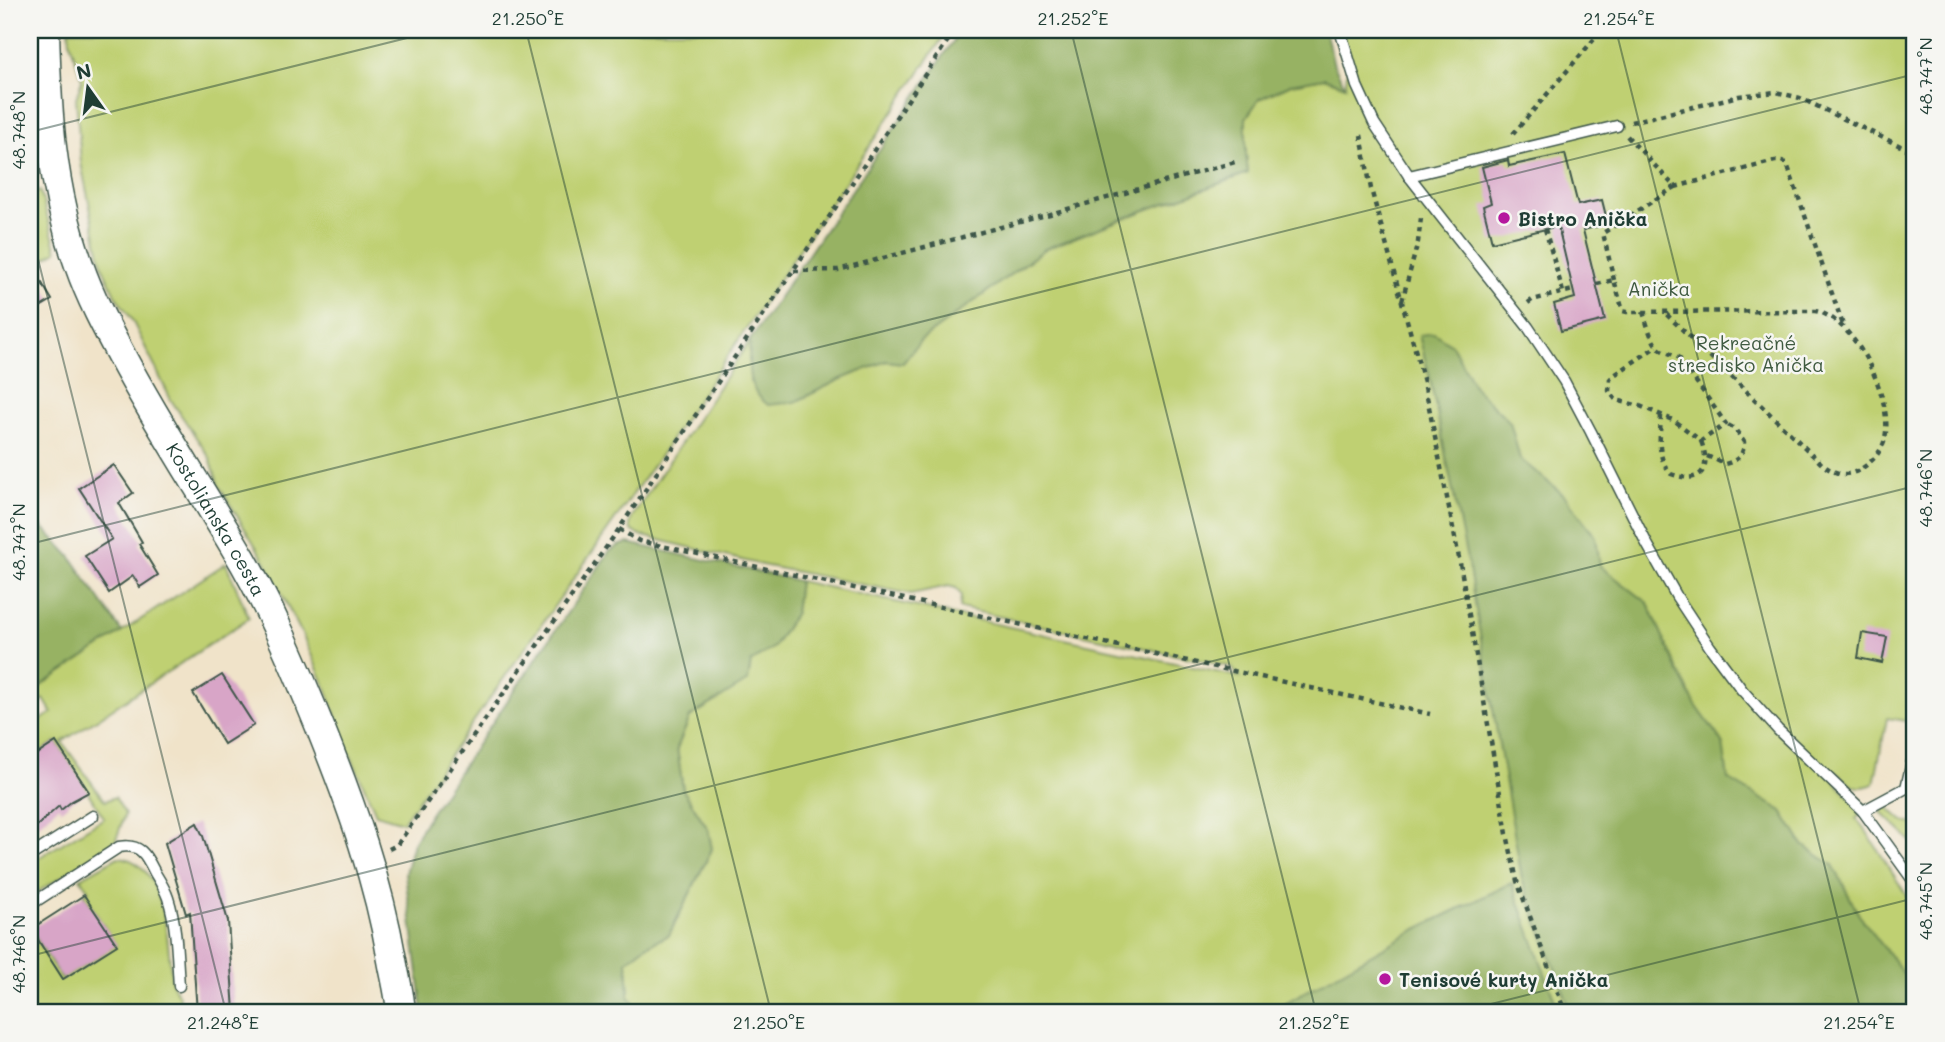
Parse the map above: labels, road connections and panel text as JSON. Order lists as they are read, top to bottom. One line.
{"streets":{"street":["Kostolianska cesta"]},"parks":["Anička","Rekreačné stredisko Anička"],"places":["Bistro Anička","Tenisové kurty Anička"],"north":"top","coordinates":["21.250°E","21.252°E","21.254°E","48.747°N","48.748°N","48.746°N","48.745°N","21.248°E"]}
